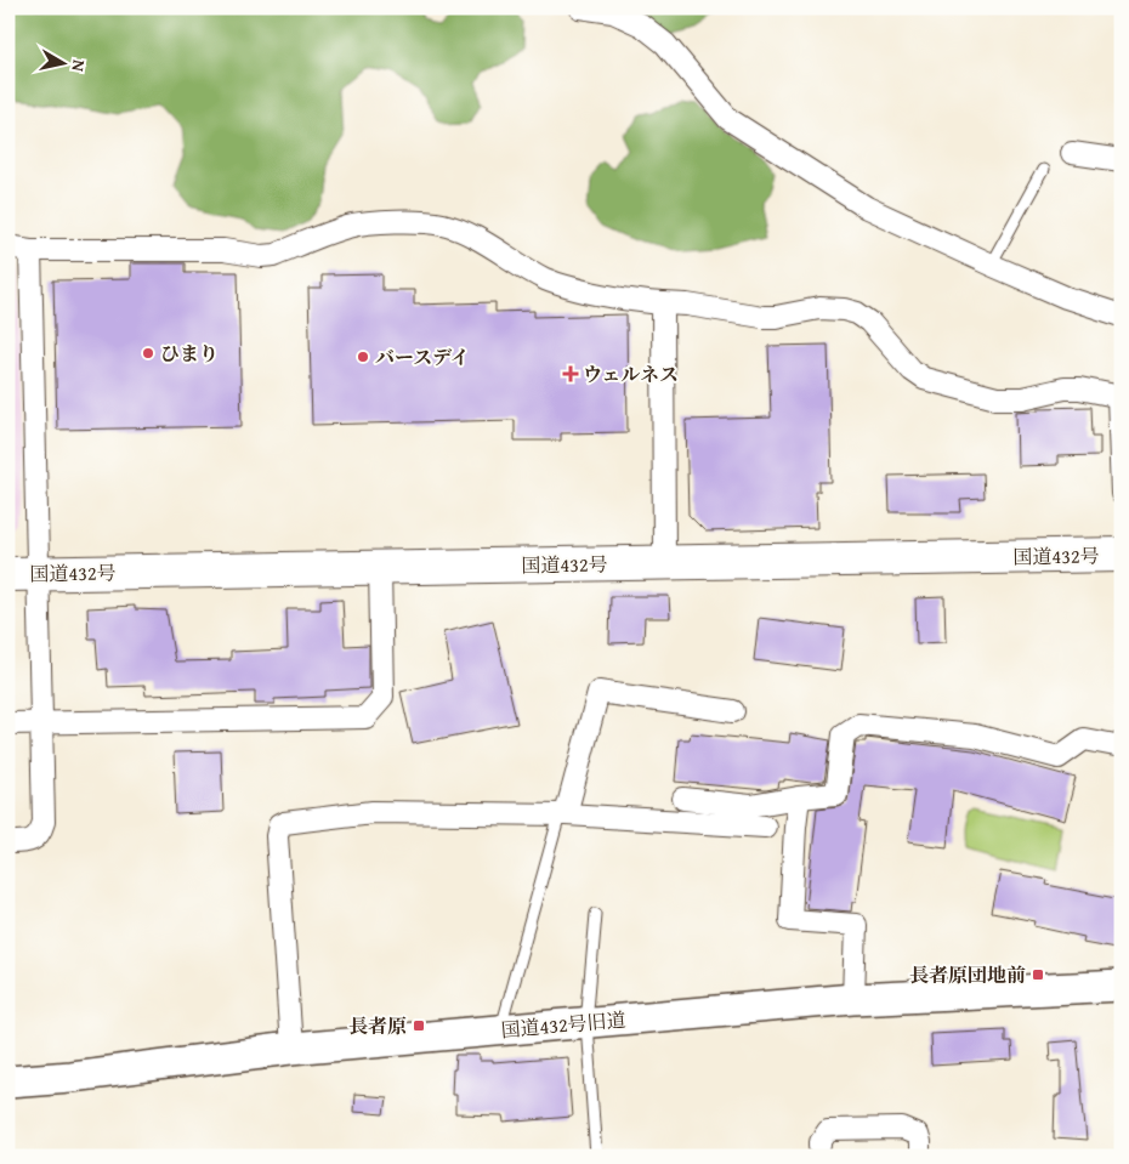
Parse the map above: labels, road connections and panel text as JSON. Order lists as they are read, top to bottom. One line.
{"streets":{"highway":["国道432号"],"street":["国道432号旧道"]},"places":{"other":["ひまり","バースデイ"],"health":["ウェルネス"],"transit":["長者原団地前","長者原"]},"north":"right"}
